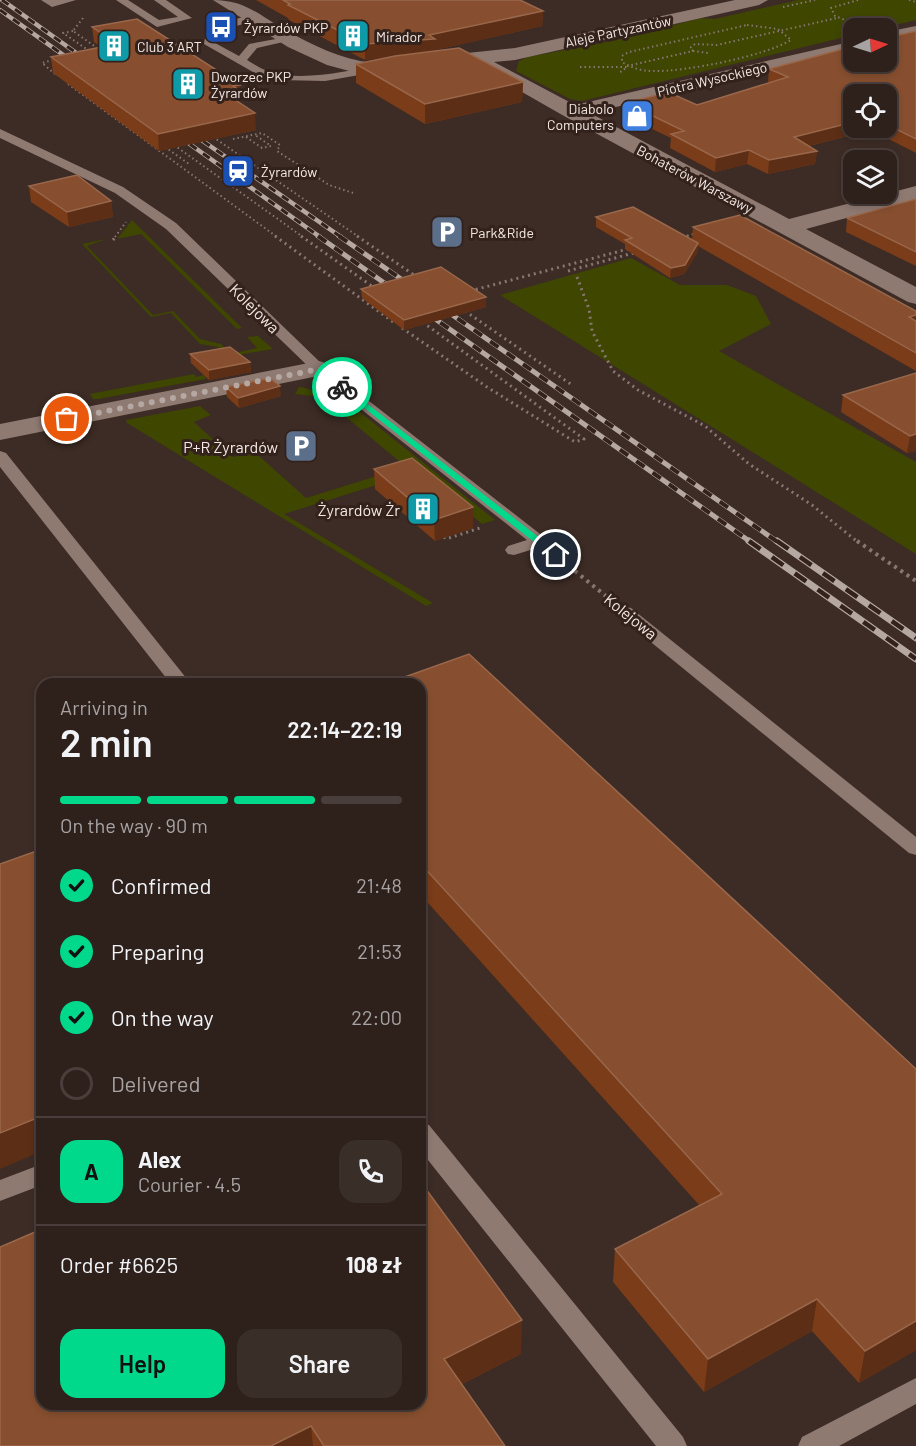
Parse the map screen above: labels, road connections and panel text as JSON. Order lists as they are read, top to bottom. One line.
{"streets":{"street":["Aleje Partyzantów","Piotra Wysockiego","Bohaterów Warszawy"],"lane":["Kolejowa"]},"crossings":[["Aleje Partyzantów","Bohaterów Warszawy"],["Piotra Wysockiego","Bohaterów Warszawy"]],"places":{"bus stop":["Żyrardów PKP"],"building":["Mirador","Club 3 ART","Dworzec PKP Żyrardów","Żyrardów Żr"],"shop":["Diabolo Computers"],"station":["Żyrardów"],"parking":["Park&Ride","P+R Żyrardów"]},"north":"right","page":{"heading":["2 min","Arriving in","22:14–22:19"],"panel":["Alex","Courier · 4.5","Order #6625","108 zł"],"bar":"On the way · 90 m","list":[["Confirmed","21:48"],["Preparing","21:53"],["On the way","22:00"],"Delivered"],"round":"A","buttons":["Help","Share"]}}
